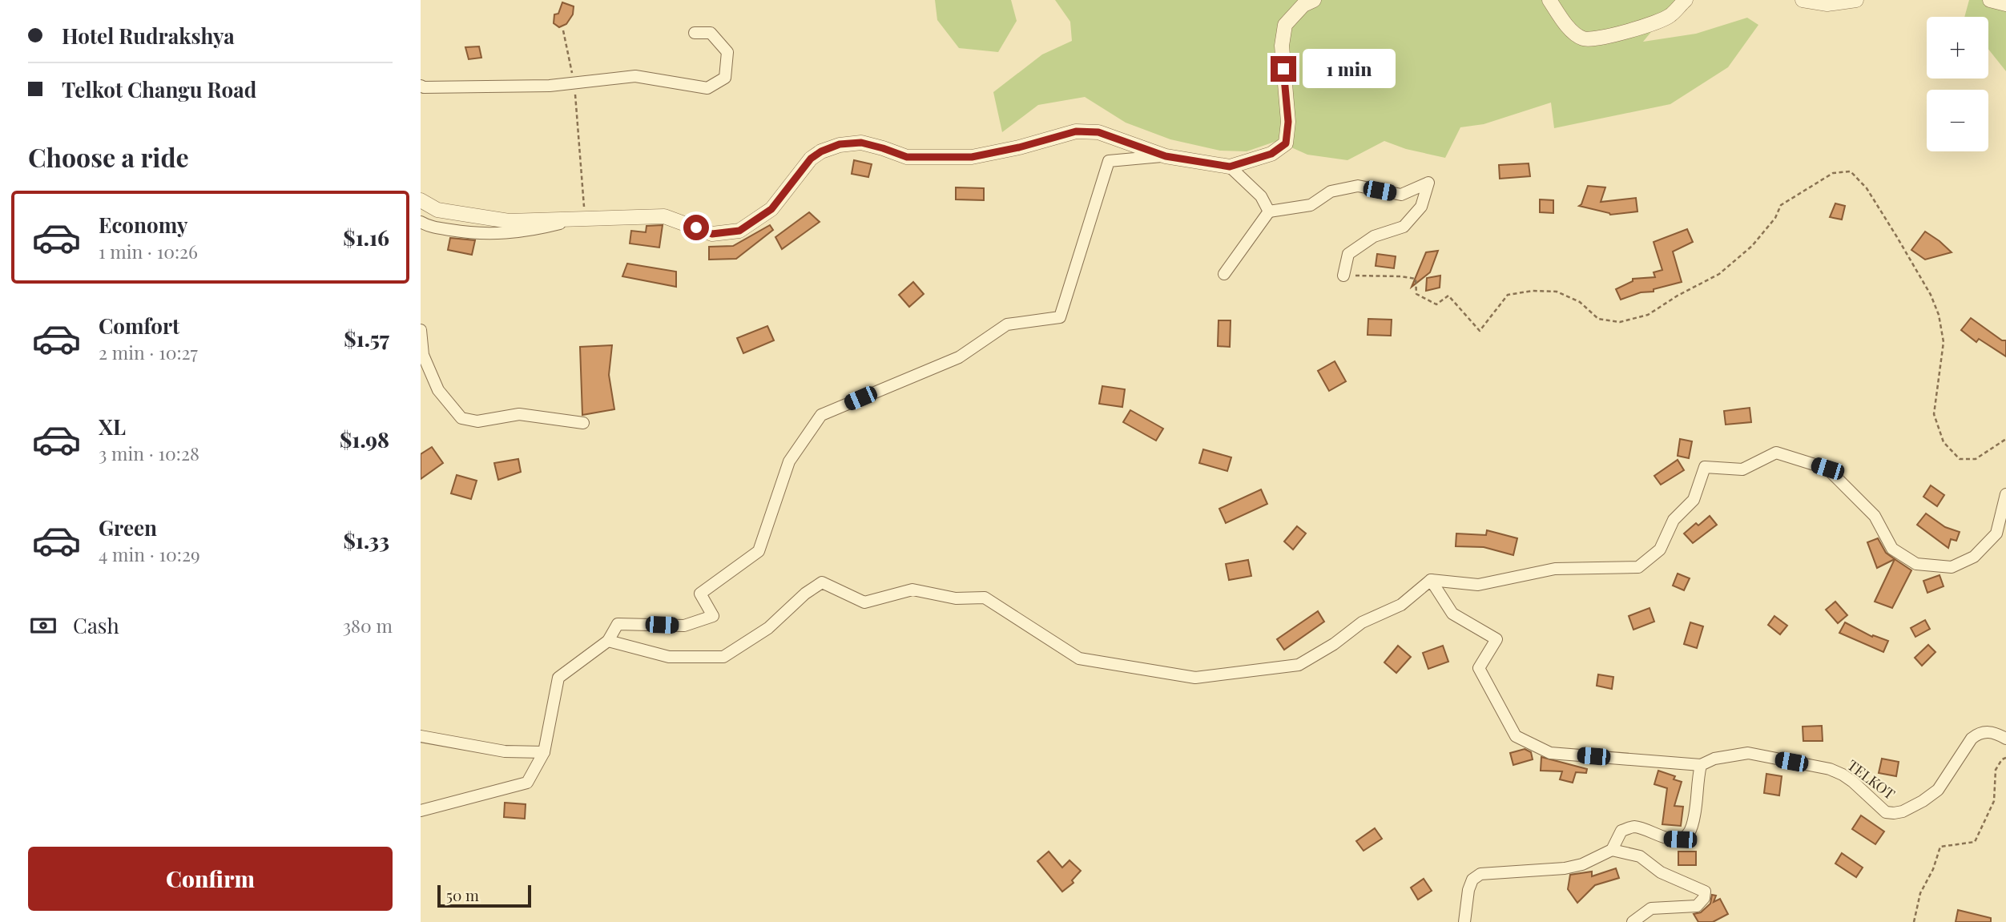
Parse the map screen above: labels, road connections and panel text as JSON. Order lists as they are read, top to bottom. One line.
{"streets":{"street":["TELKOT"]},"scale_bar":"50 m","page":{"banner":["Hotel Rudrakshya","Telkot Changu Road"],"map_buttons":["+","−"],"bubble":"1 min","heading":"Choose a ride","list":[{"name":"Economy","note":"1 min · 10:26","value":"$1.16"},{"name":"Comfort","note":"2 min · 10:27","value":"$1.57"},{"name":"XL","note":"3 min · 10:28","value":"$1.98"},{"name":"Green","note":"4 min · 10:29","value":"$1.33"}],"pay":["Cash","380 m"],"buttons":"Confirm","scale":"50 m"}}
